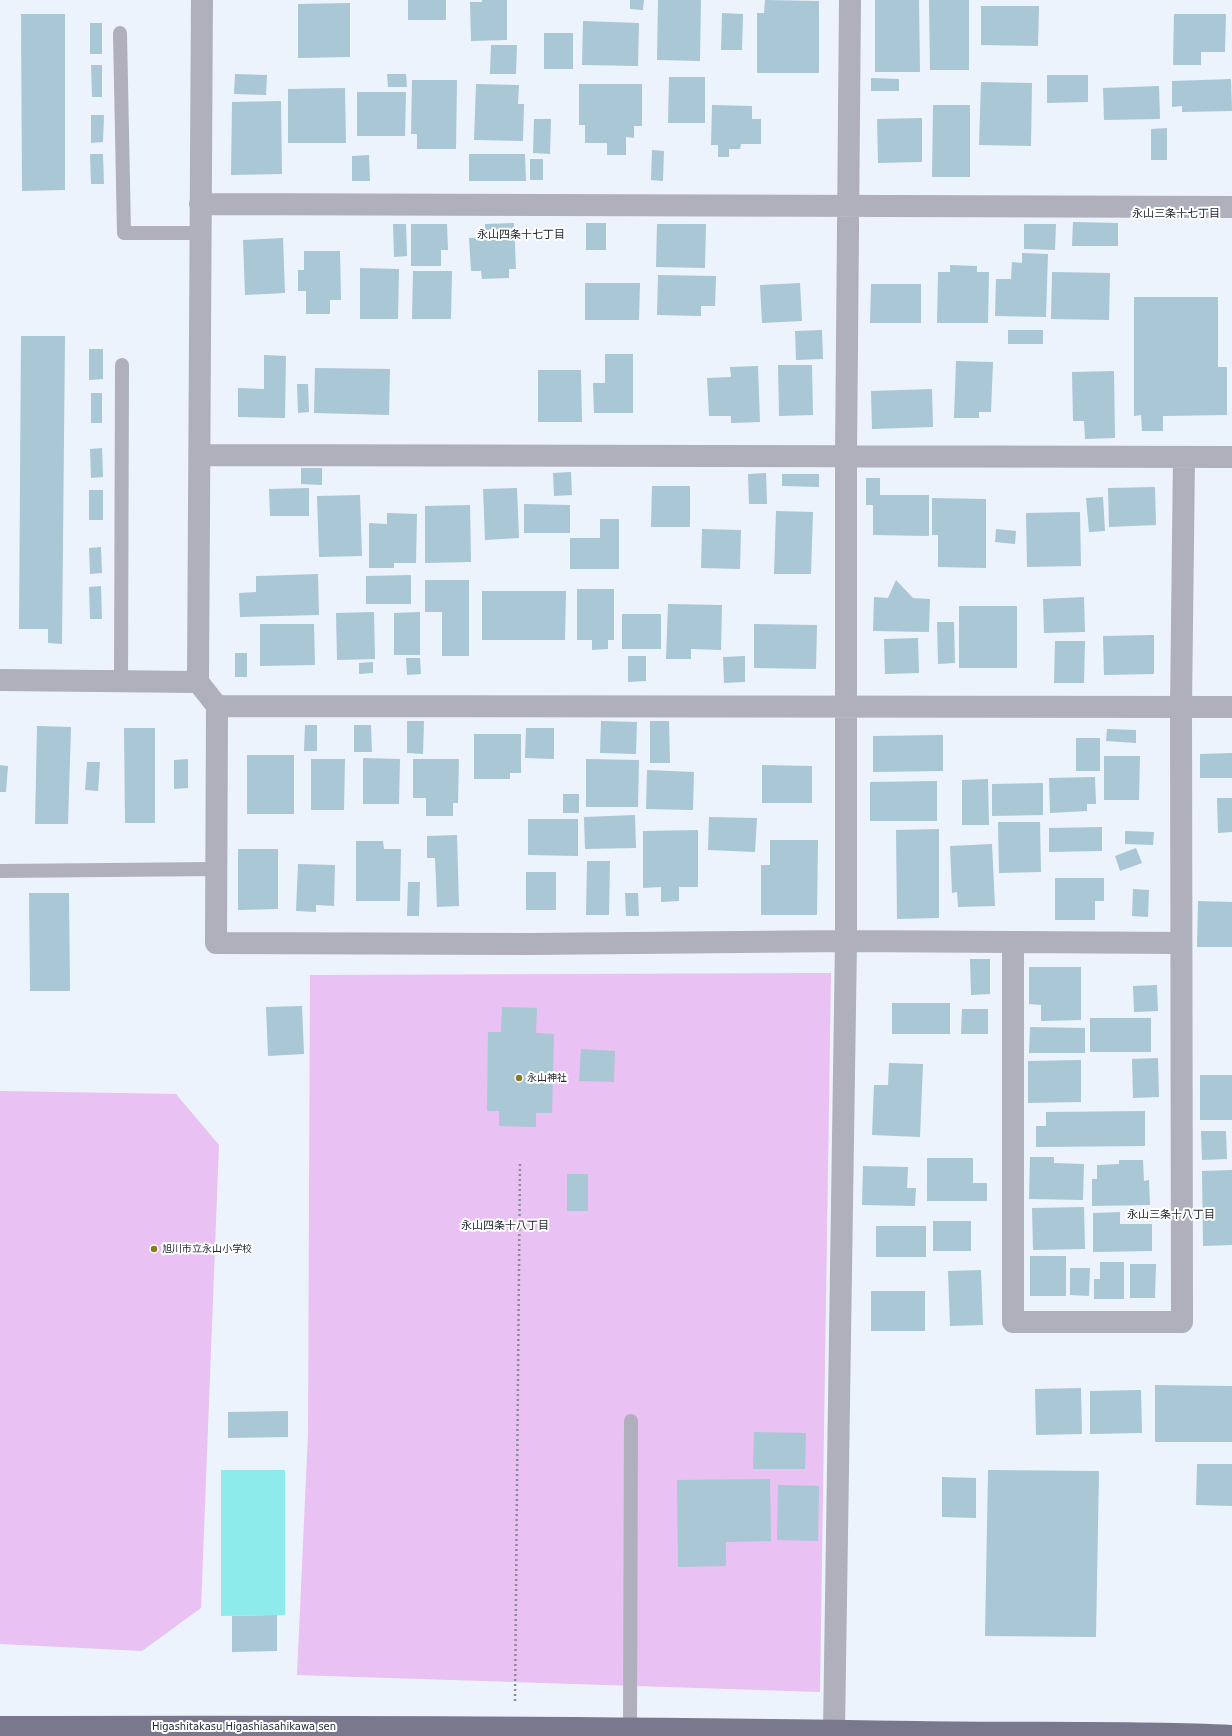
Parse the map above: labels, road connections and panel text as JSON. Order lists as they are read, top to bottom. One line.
{"streets":{"main road":["Higashitakasu Higashiasahikawa sen"]},"districts":["永山三条十七丁目","永山四条十七丁目","永山三条十八丁目","永山四条十八丁目"],"places":["永山神社","旭川市立永山小学校"]}
